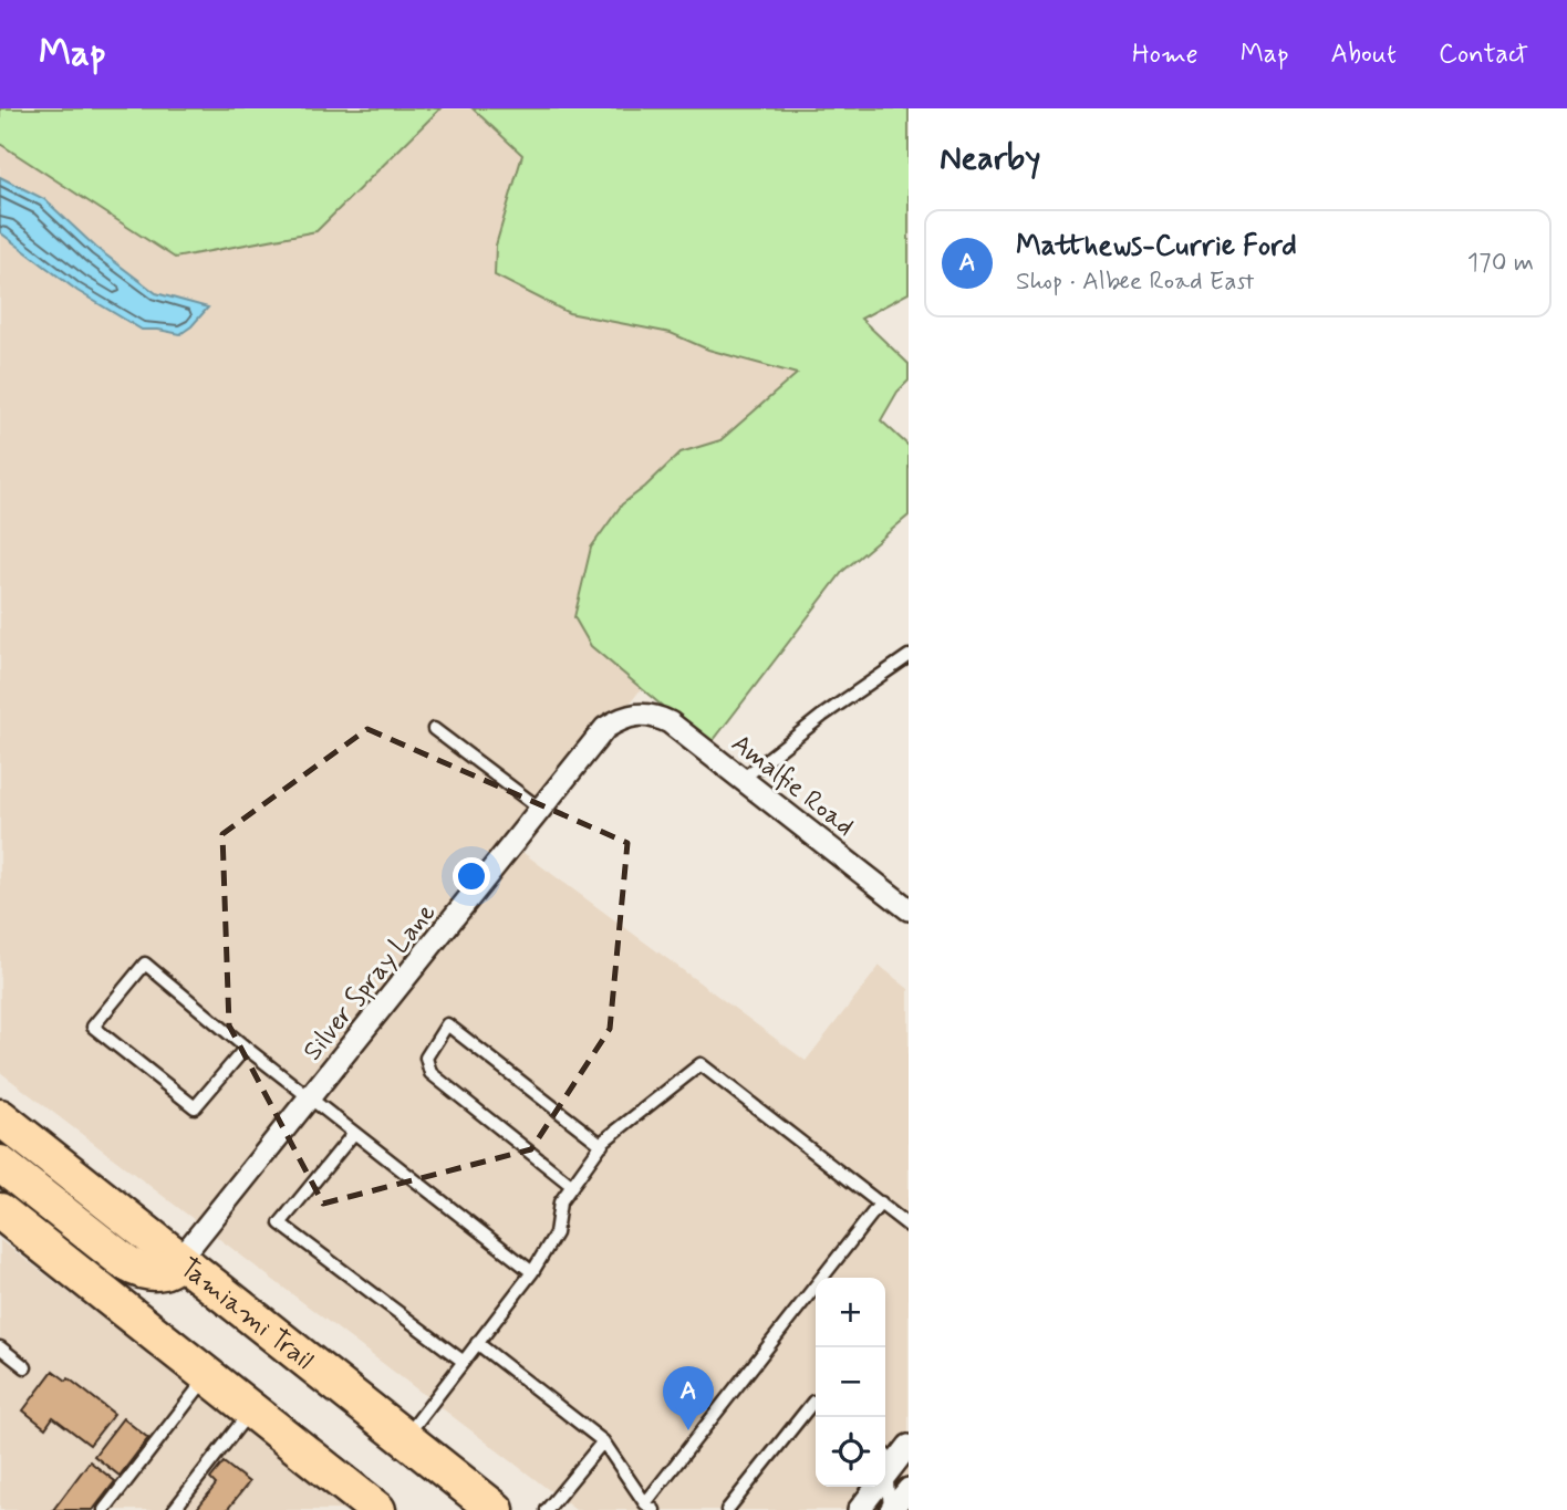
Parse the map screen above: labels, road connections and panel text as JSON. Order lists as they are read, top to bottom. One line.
{"streets":{"main road":["Tamiami Trail"],"street":["Amalfie Road","Silver Spray Lane"]},"crossings":[["Amalfie Road","Silver Spray Lane"],["Silver Spray Lane","Tamiami Trail"]],"page":{"header":"Map","nav":["Home","Map","About","Contact"],"heading":"Nearby","list":[{"mark":"A","name":"Matthews-Currie Ford","note":"Shop · Albee Road East","value":"170 m"}],"map_buttons":["+","−"],"pins":"A"}}
